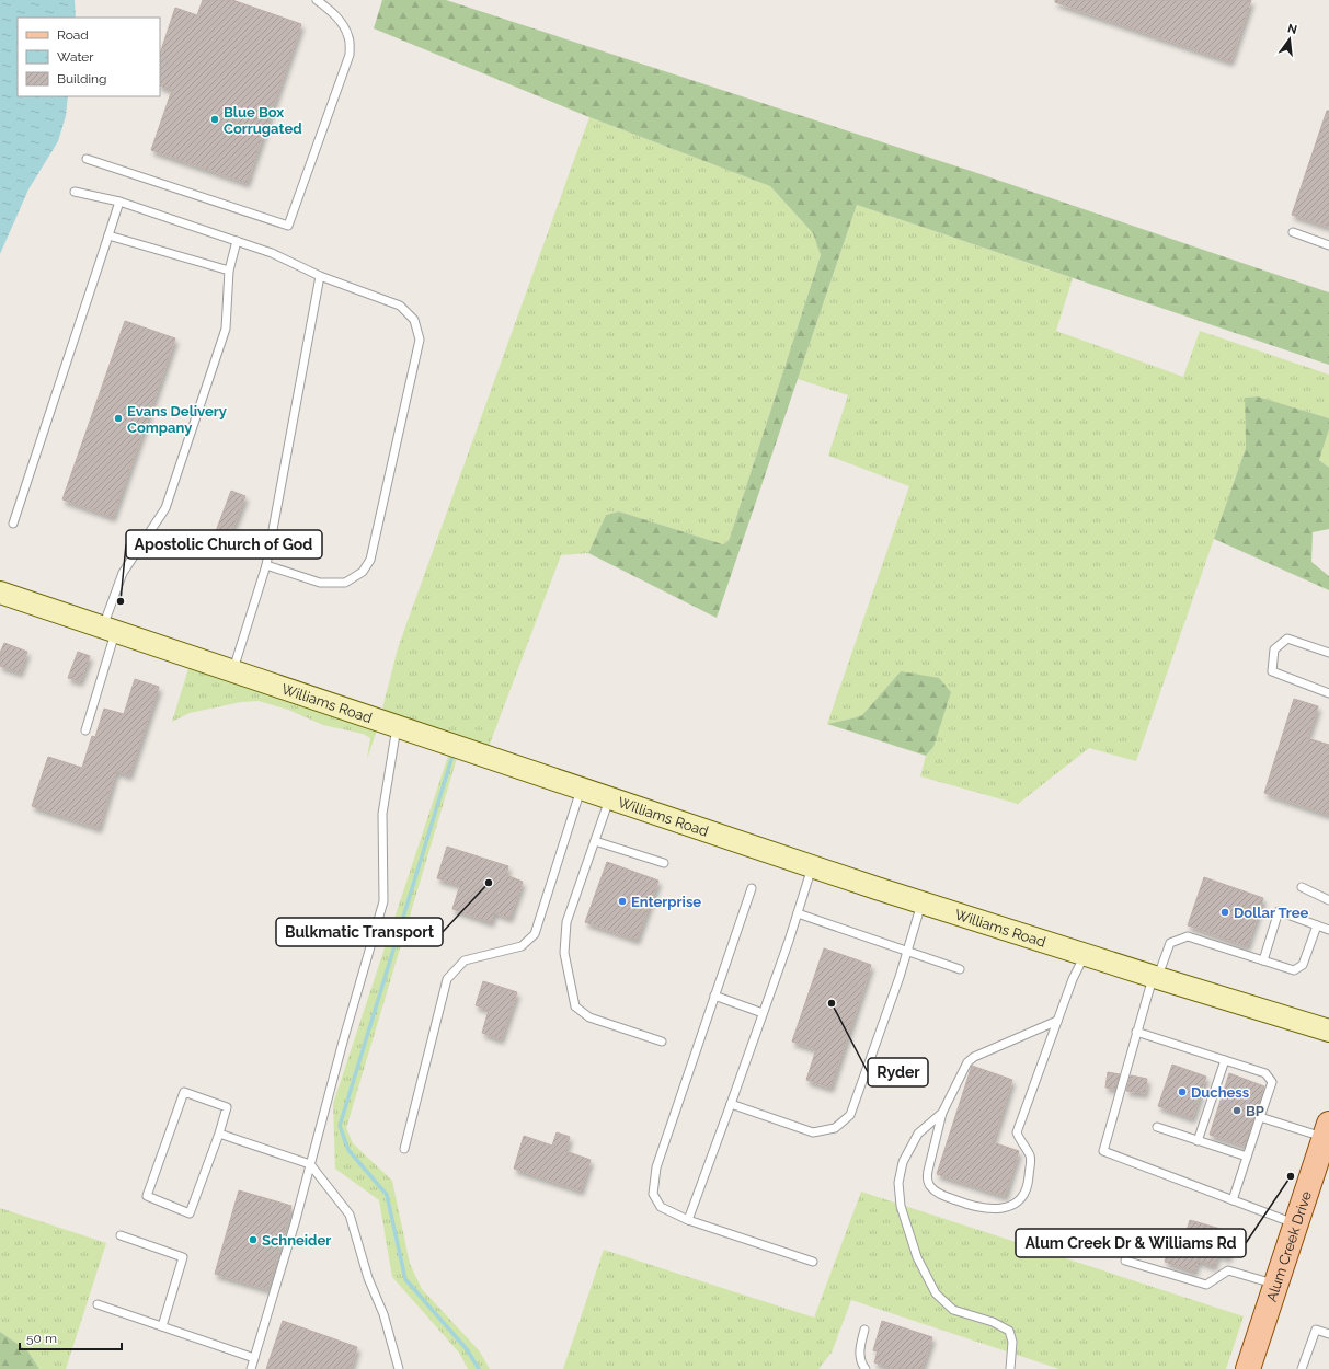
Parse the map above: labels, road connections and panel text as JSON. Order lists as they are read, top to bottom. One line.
{"streets":{"main road":["Williams Road","Alum Creek Drive"]},"places":["Blue Box Corrugated","Evans Delivery Company","Apostolic Church of God","Bulkmatic Transport","Enterprise","Dollar Tree","Ryder","Duchess","BP","Alum Creek Dr & Williams Rd","Schneider"],"legend":["Road","Water","Building"],"scale_bar":"50 m","north":"top"}
